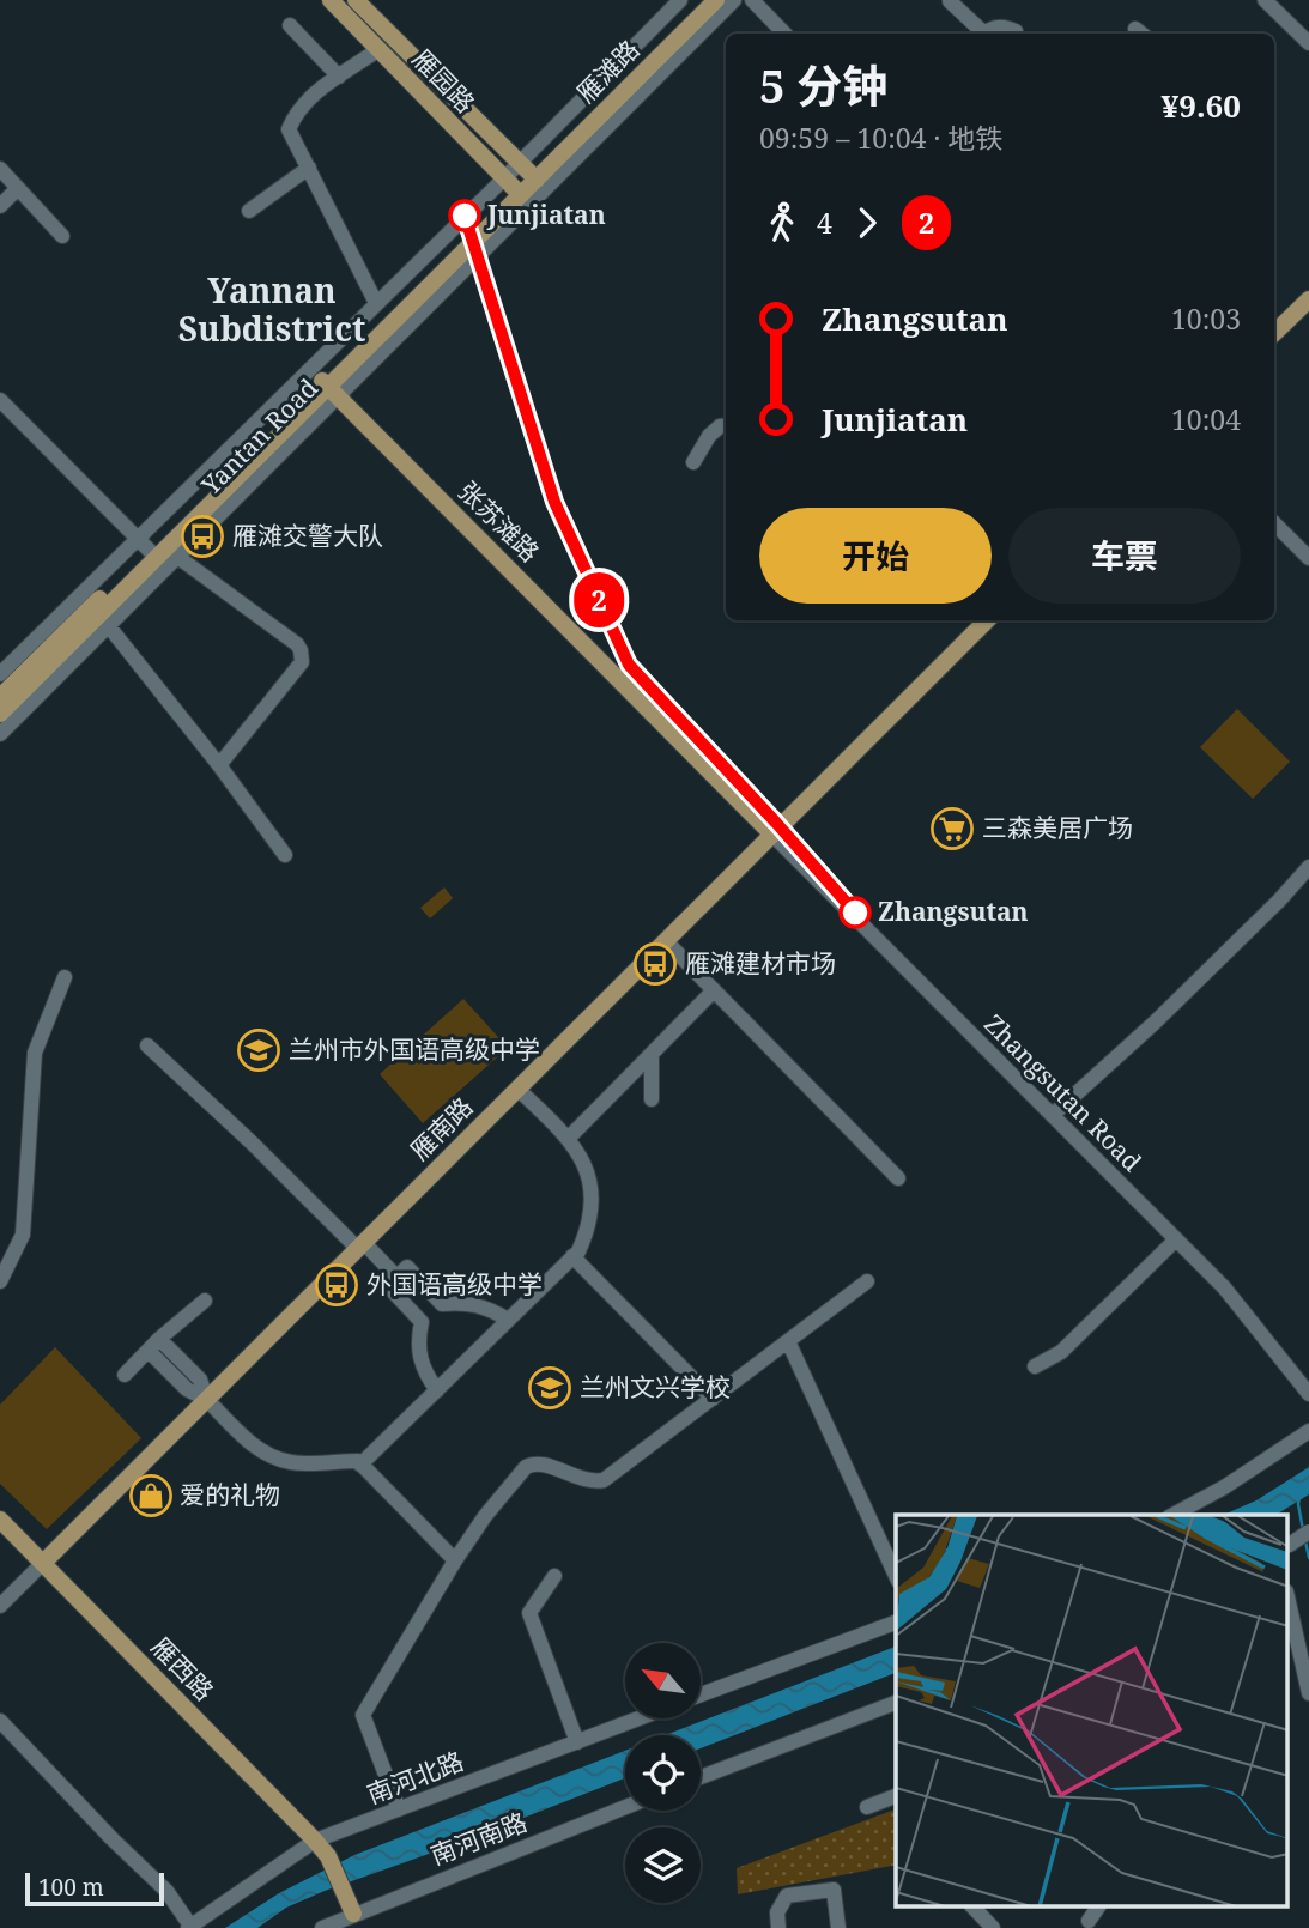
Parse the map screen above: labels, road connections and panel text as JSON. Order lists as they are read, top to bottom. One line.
{"streets":{"main road":["雁滩路","雁园路","Yantan Road","张苏滩路","雁南路","雁西路"],"street":["Zhangsutan Road","南河北路","南河南路"]},"crossings":[["雁滩路","雁园路"],["雁滩路","Yantan Road"],["雁园路","Yantan Road"],["Yantan Road","张苏滩路"],["张苏滩路","Zhangsutan Road"],["张苏滩路","雁南路"],["Zhangsutan Road","雁南路"],["雁南路","雁西路"],["雁西路","南河北路"],["雁西路","南河南路"]],"districts":["Yannan Subdistrict"],"places":{"other":["Junjiatan","Zhangsutan"],"bus stop":["雁滩交警大队","雁滩建材市场","外国语高级中学"],"supermarket":["三森美居广场"],"school or university":["兰州市外国语高级中学","兰州文兴学校"],"shop":["爱的礼物"]},"lines":["metro line 2"],"scale_bar":"100 m","north":"top left","page":{"on_map":"2","heading":["5 分钟","09:59 – 10:04 · 地铁","¥9.60"],"legs":["4","2"],"list":[{"name":"Zhangsutan","value":"10:03"},{"name":"Junjiatan","value":"10:04"}],"buttons":["开始","车票"],"scale":"100 m"}}
